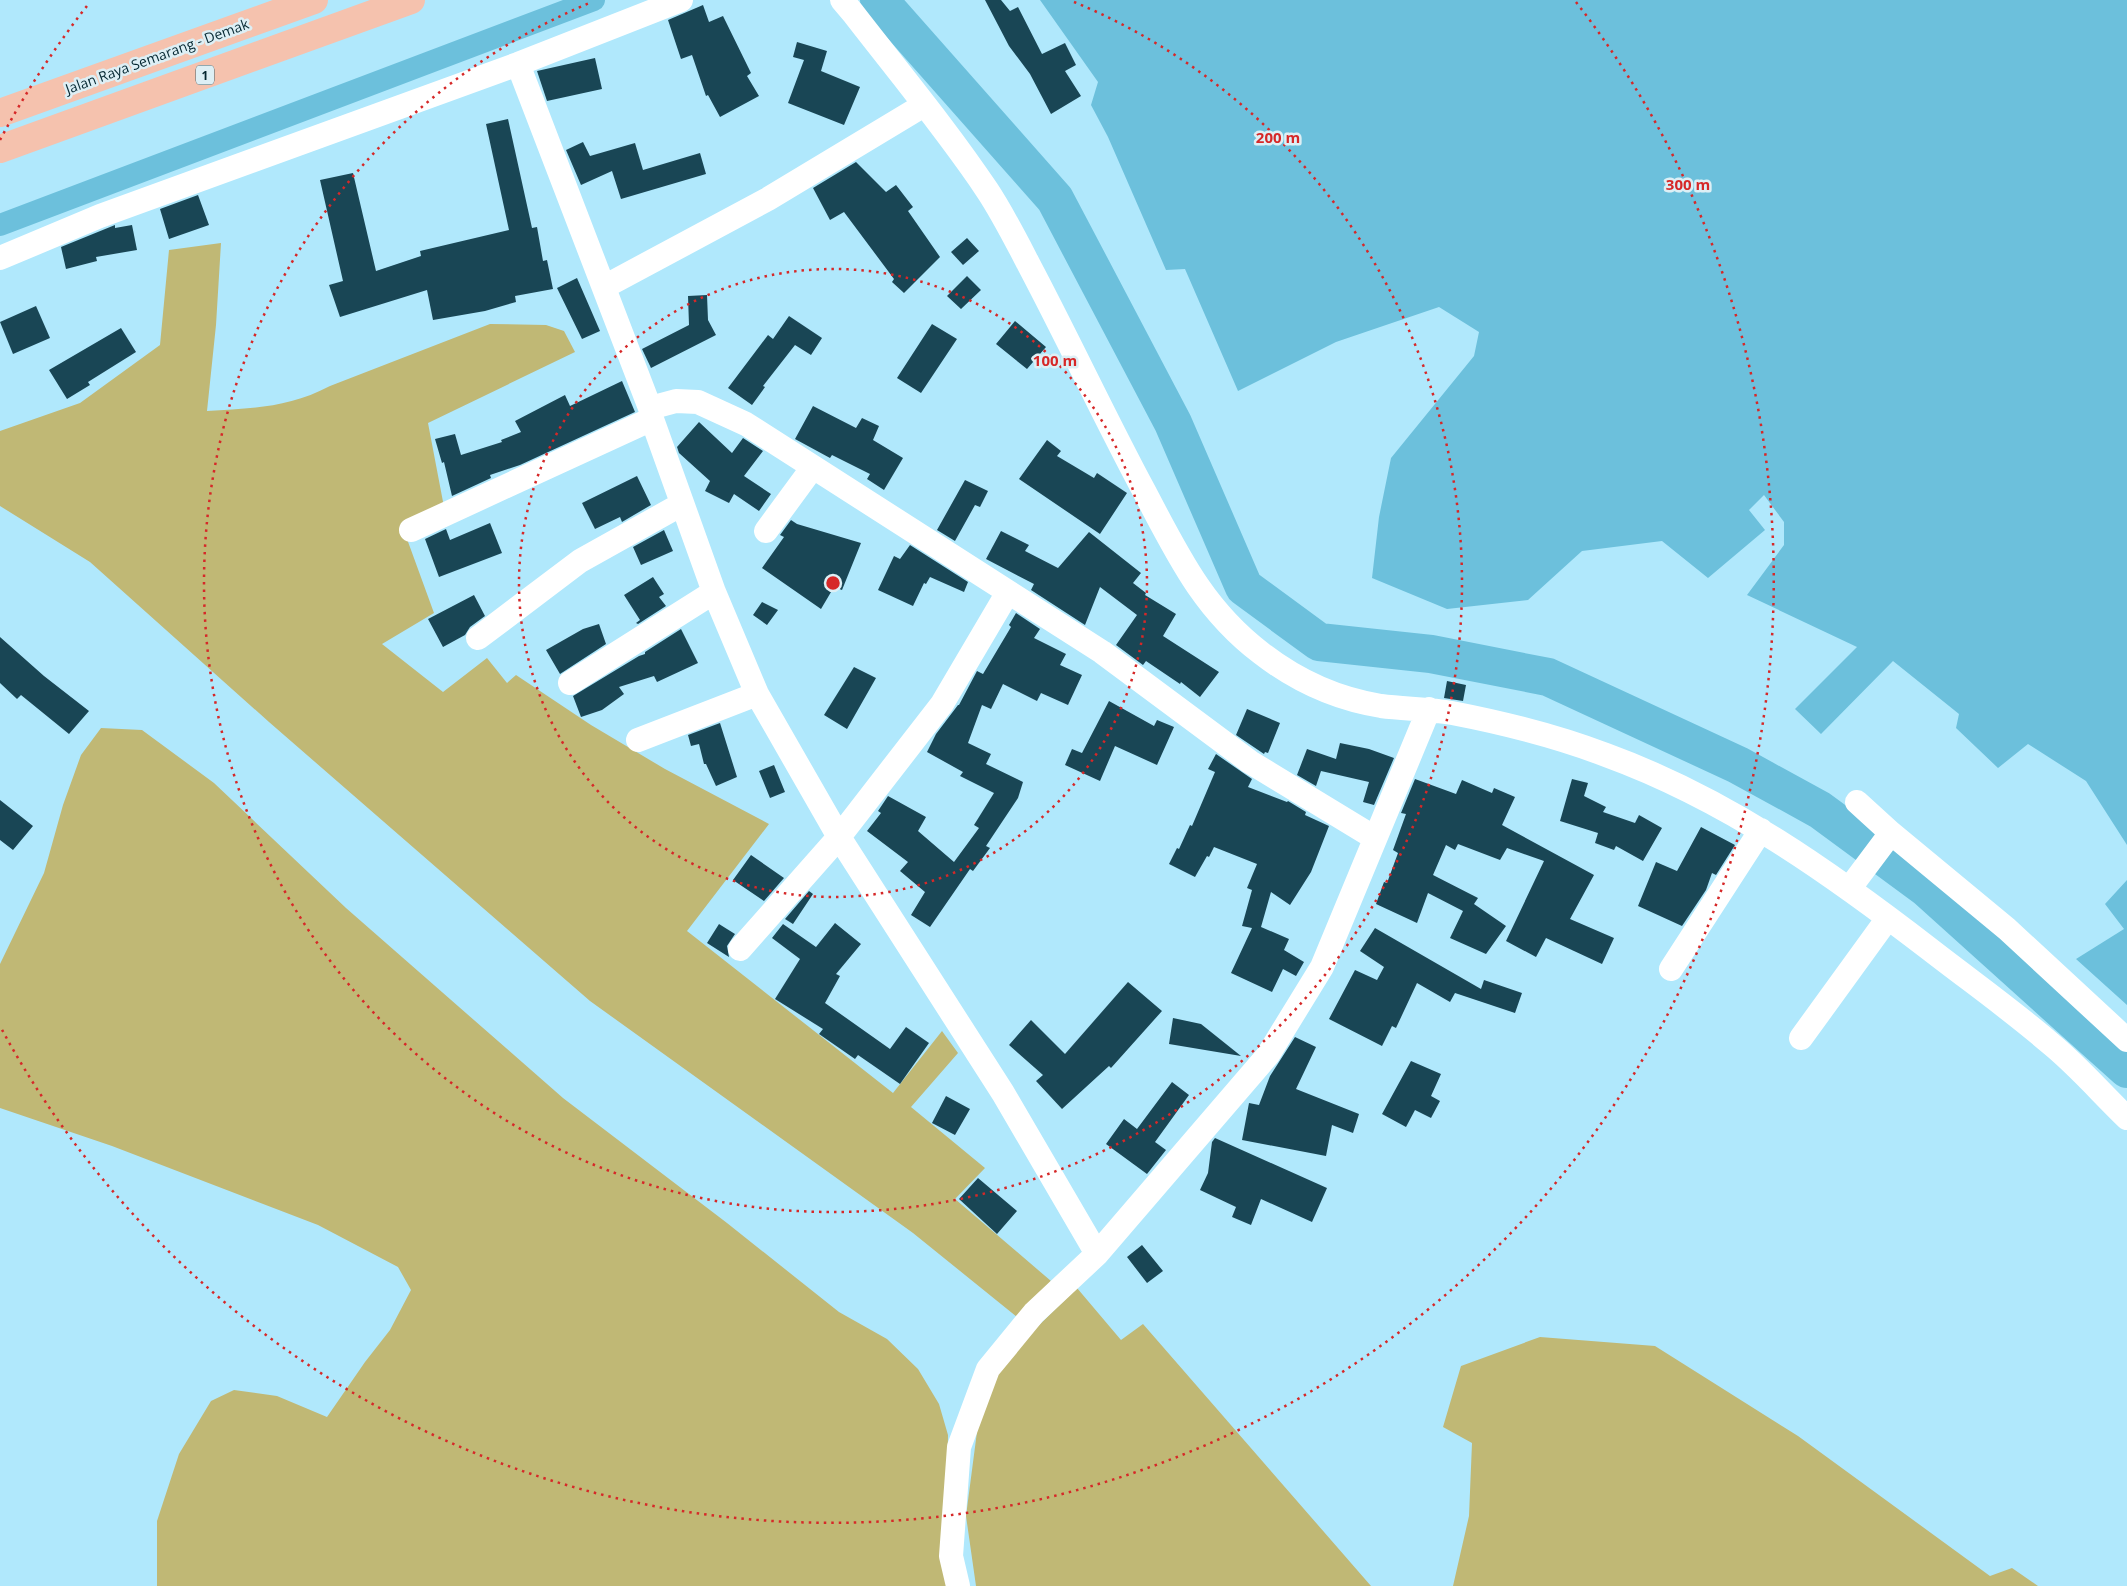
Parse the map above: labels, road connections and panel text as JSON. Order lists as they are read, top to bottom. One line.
{"streets":{"highway":["Jalan Raya Semarang - Demak","1"]},"rings":["200 m","300 m","100 m"]}
